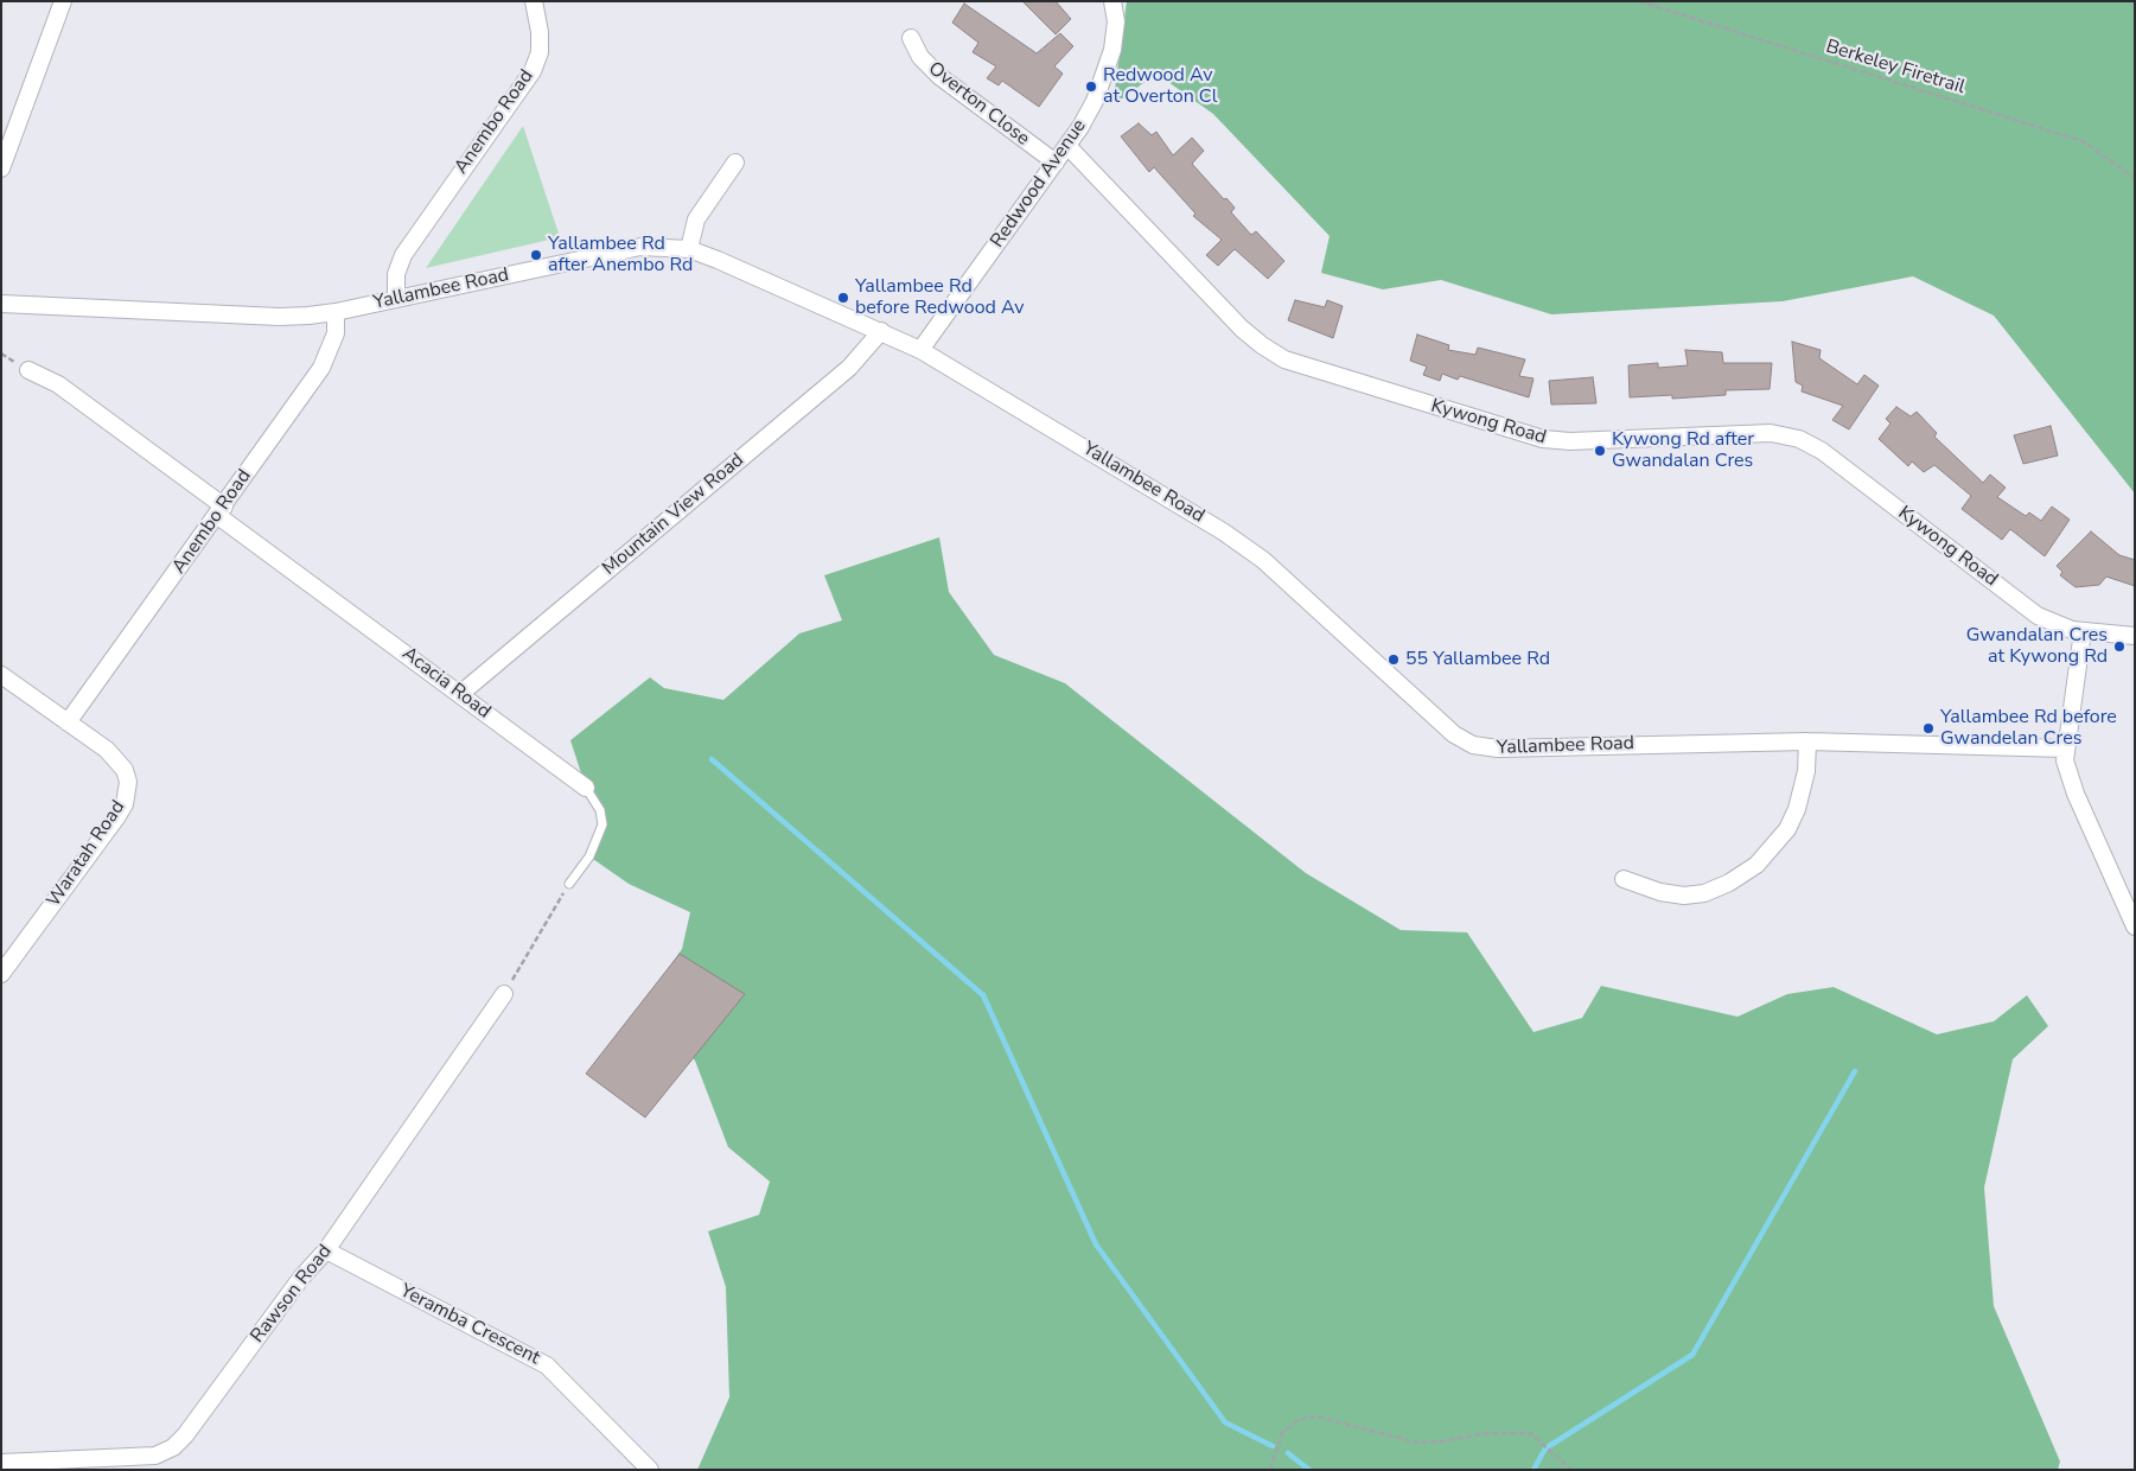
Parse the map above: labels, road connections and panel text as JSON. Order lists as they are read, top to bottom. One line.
{"streets":{"street":["Overton Close","Anembo Road","Redwood Avenue","Yallambee Road","Kywong Road","Mountain View Road","Acacia Road","Waratah Road","Rawson Road","Yeramba Crescent"],"path":["Berkeley Firetrail"]},"crossings":[["Overton Close","Redwood Avenue"],["Anembo Road","Yallambee Road"],["Anembo Road","Acacia Road"],["Anembo Road","Waratah Road"],["Redwood Avenue","Yallambee Road"],["Redwood Avenue","Kywong Road"],["Yallambee Road","Mountain View Road"],["Mountain View Road","Acacia Road"],["Rawson Road","Yeramba Crescent"]],"places":["Redwood Av at Overton Cl","Yallambee Rd after Anembo Rd","Yallambee Rd before Redwood Av","Kywong Rd after Gwandalan Cres","Gwandalan Cres at Kywong Rd","55 Yallambee Rd","Yallambee Rd before Gwandelan Cres"]}
